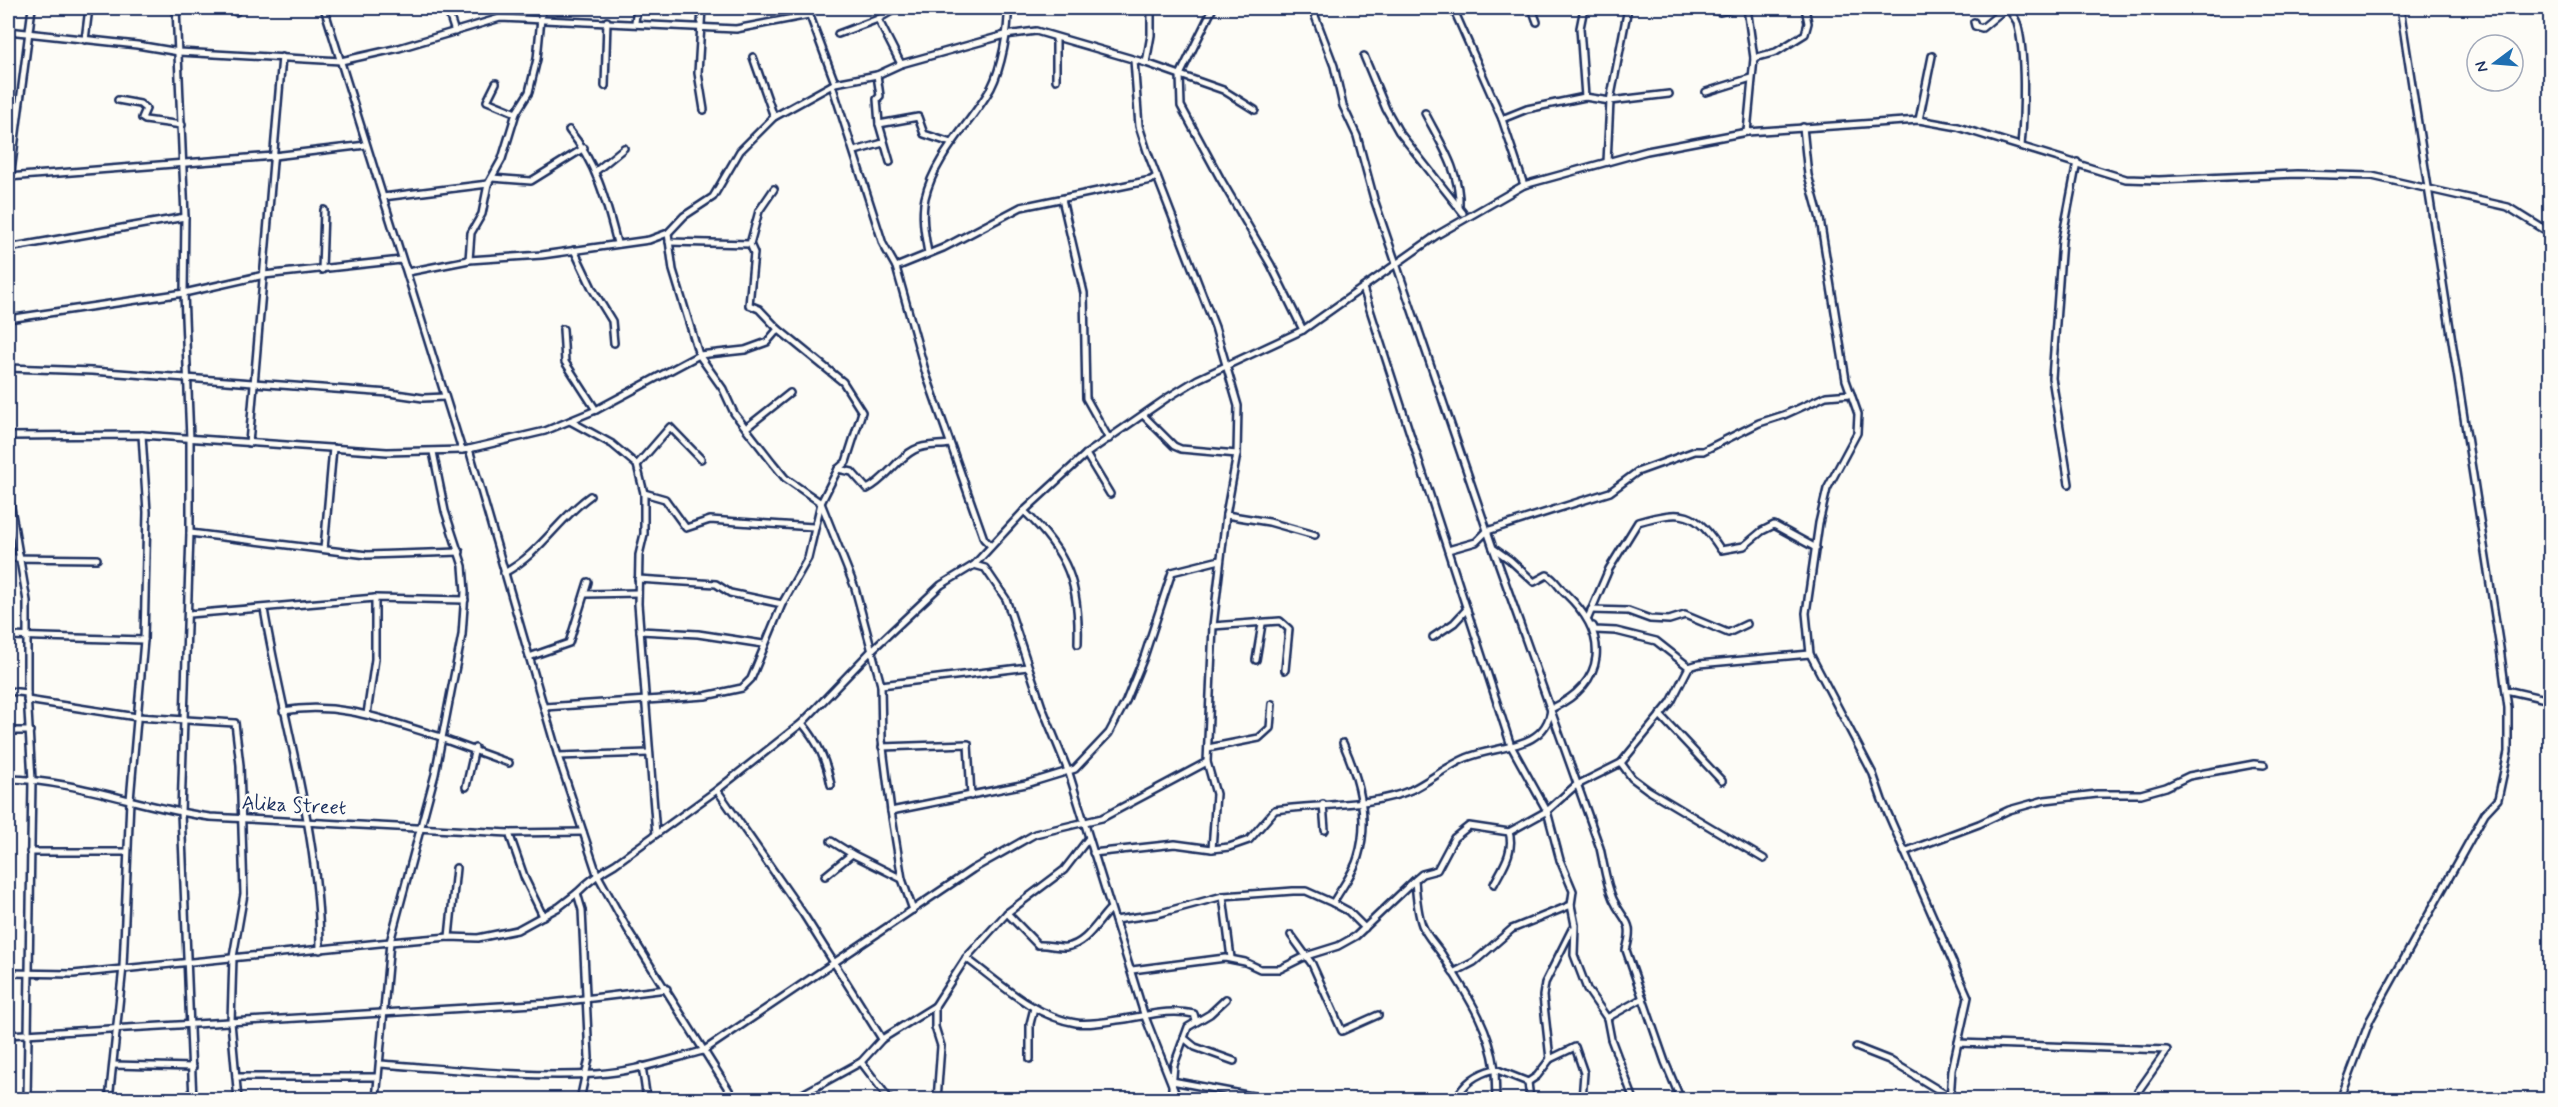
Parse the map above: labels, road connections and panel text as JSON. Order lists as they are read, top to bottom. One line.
{"streets":{"street":["Alika Street"]},"north":"left"}
